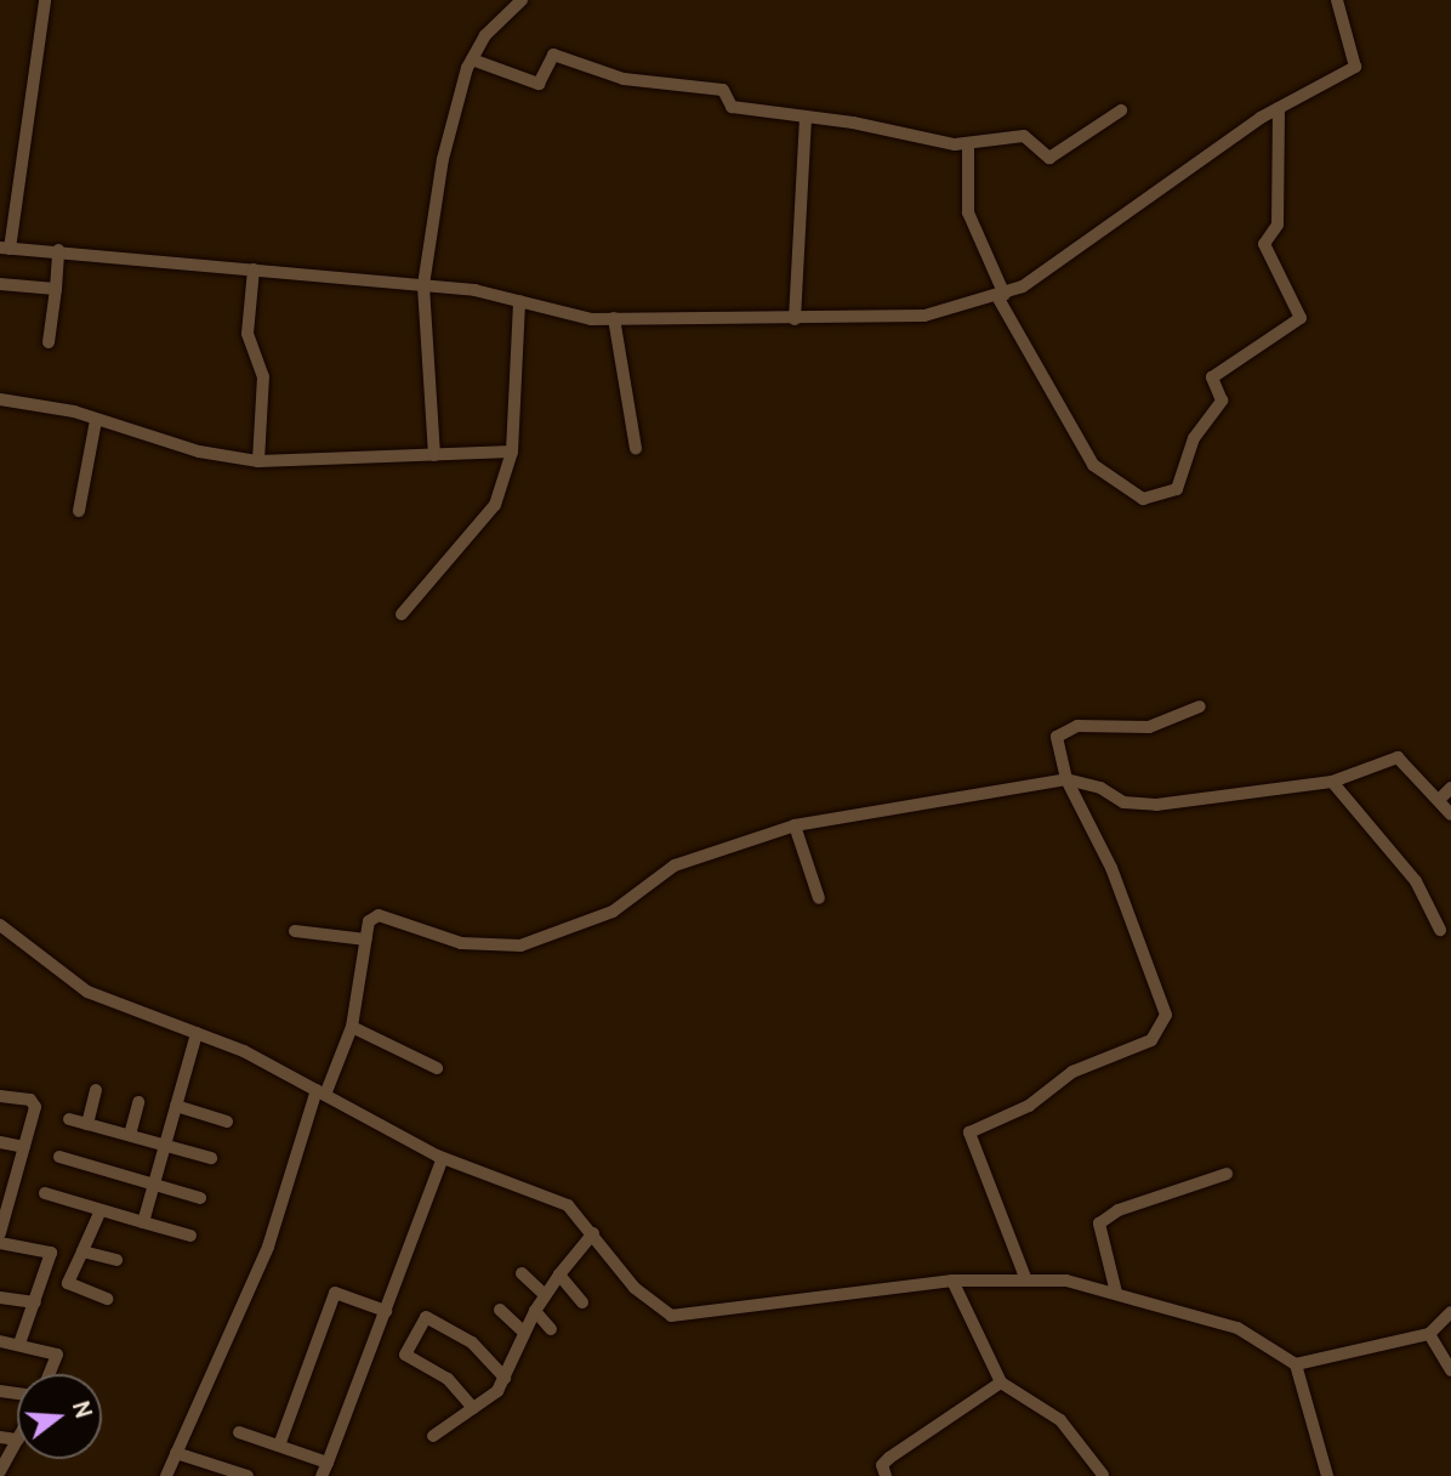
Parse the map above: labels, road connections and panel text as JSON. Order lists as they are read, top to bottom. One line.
{"north":"right"}
